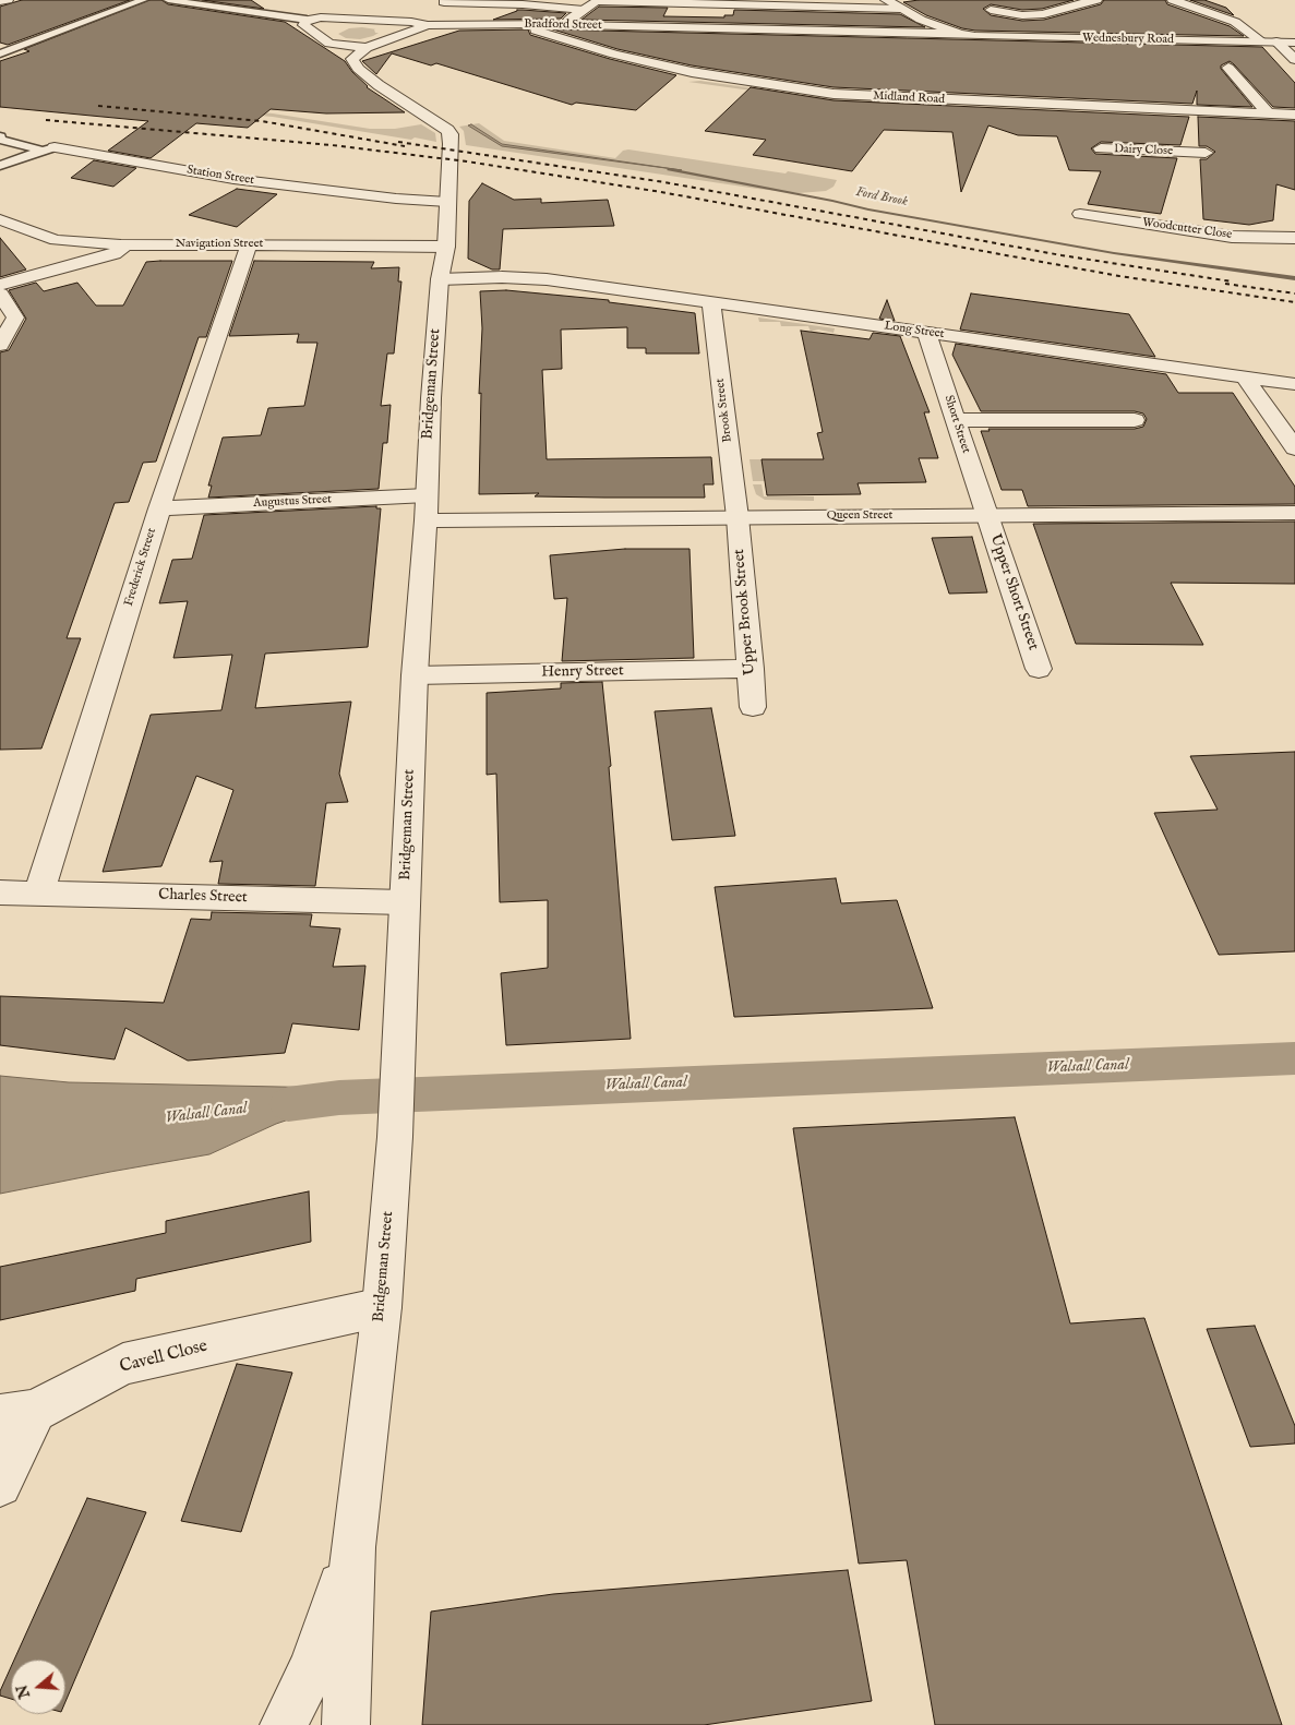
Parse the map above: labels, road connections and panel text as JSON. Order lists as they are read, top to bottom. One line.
{"streets":{"street":["Bradford Street","Wednesbury Road","Midland Road","Dairy Close","Station Street","Woodcutter Close","Navigation Street","Long Street","Bridgeman Street","Brook Street","Short Street","Augustus Street","Queen Street","Frederick Street","Upper Short Street","Upper Brook Street","Henry Street","Charles Street","Cavell Close"]},"crossings":[["Bradford Street","Wednesbury Road"],["Bradford Street","Midland Road"],["Midland Road","Dairy Close"],["Station Street","Bridgeman Street"],["Navigation Street","Bridgeman Street"],["Navigation Street","Frederick Street"],["Long Street","Bridgeman Street"],["Long Street","Brook Street"],["Long Street","Short Street"],["Bridgeman Street","Augustus Street"],["Bridgeman Street","Queen Street"],["Bridgeman Street","Henry Street"],["Bridgeman Street","Charles Street"],["Bridgeman Street","Cavell Close"],["Brook Street","Queen Street"],["Brook Street","Upper Brook Street"],["Short Street","Queen Street"],["Short Street","Upper Short Street"],["Augustus Street","Frederick Street"],["Queen Street","Upper Short Street"],["Queen Street","Upper Brook Street"],["Frederick Street","Charles Street"],["Upper Brook Street","Henry Street"]],"water":["Ford Brook","Walsall Canal"],"north":"left"}
